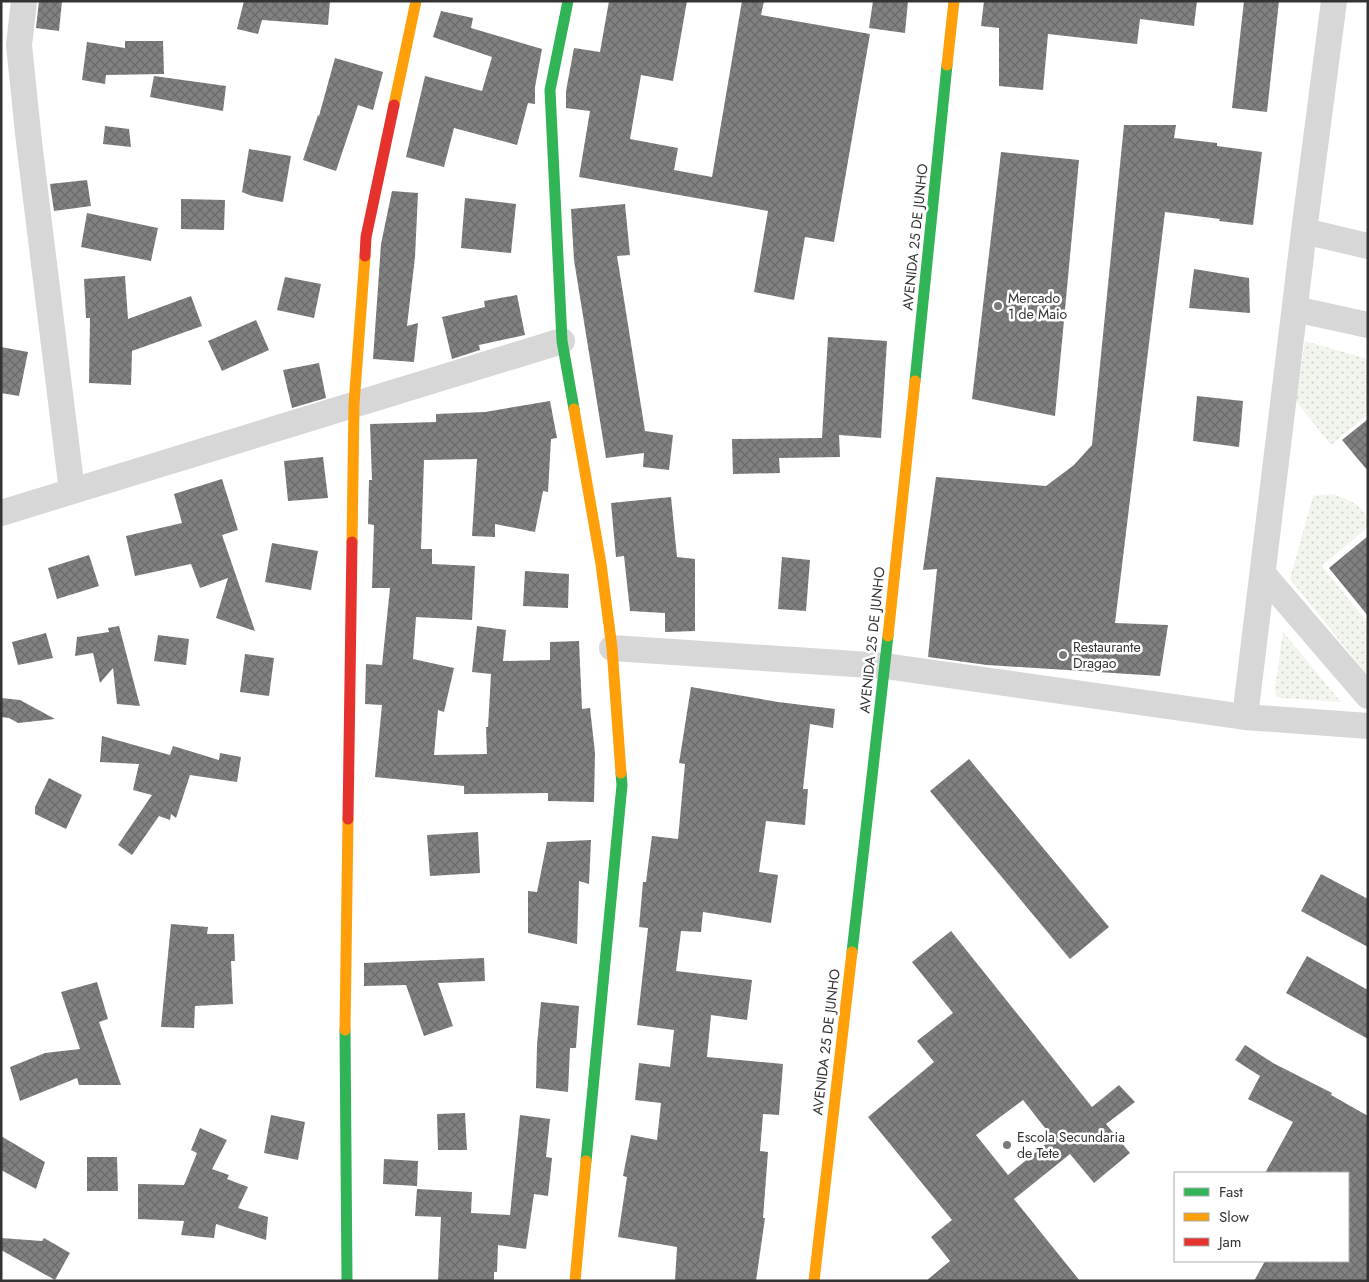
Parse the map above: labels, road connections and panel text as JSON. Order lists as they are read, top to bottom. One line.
{"streets":{"street":["AVENIDA 25 DE JUNHO"]},"places":["Mercado 1 de Maio","Restaurante Dragao","Escola Secundaria de Tete"],"legend":["Fast","Slow","Jam"]}
